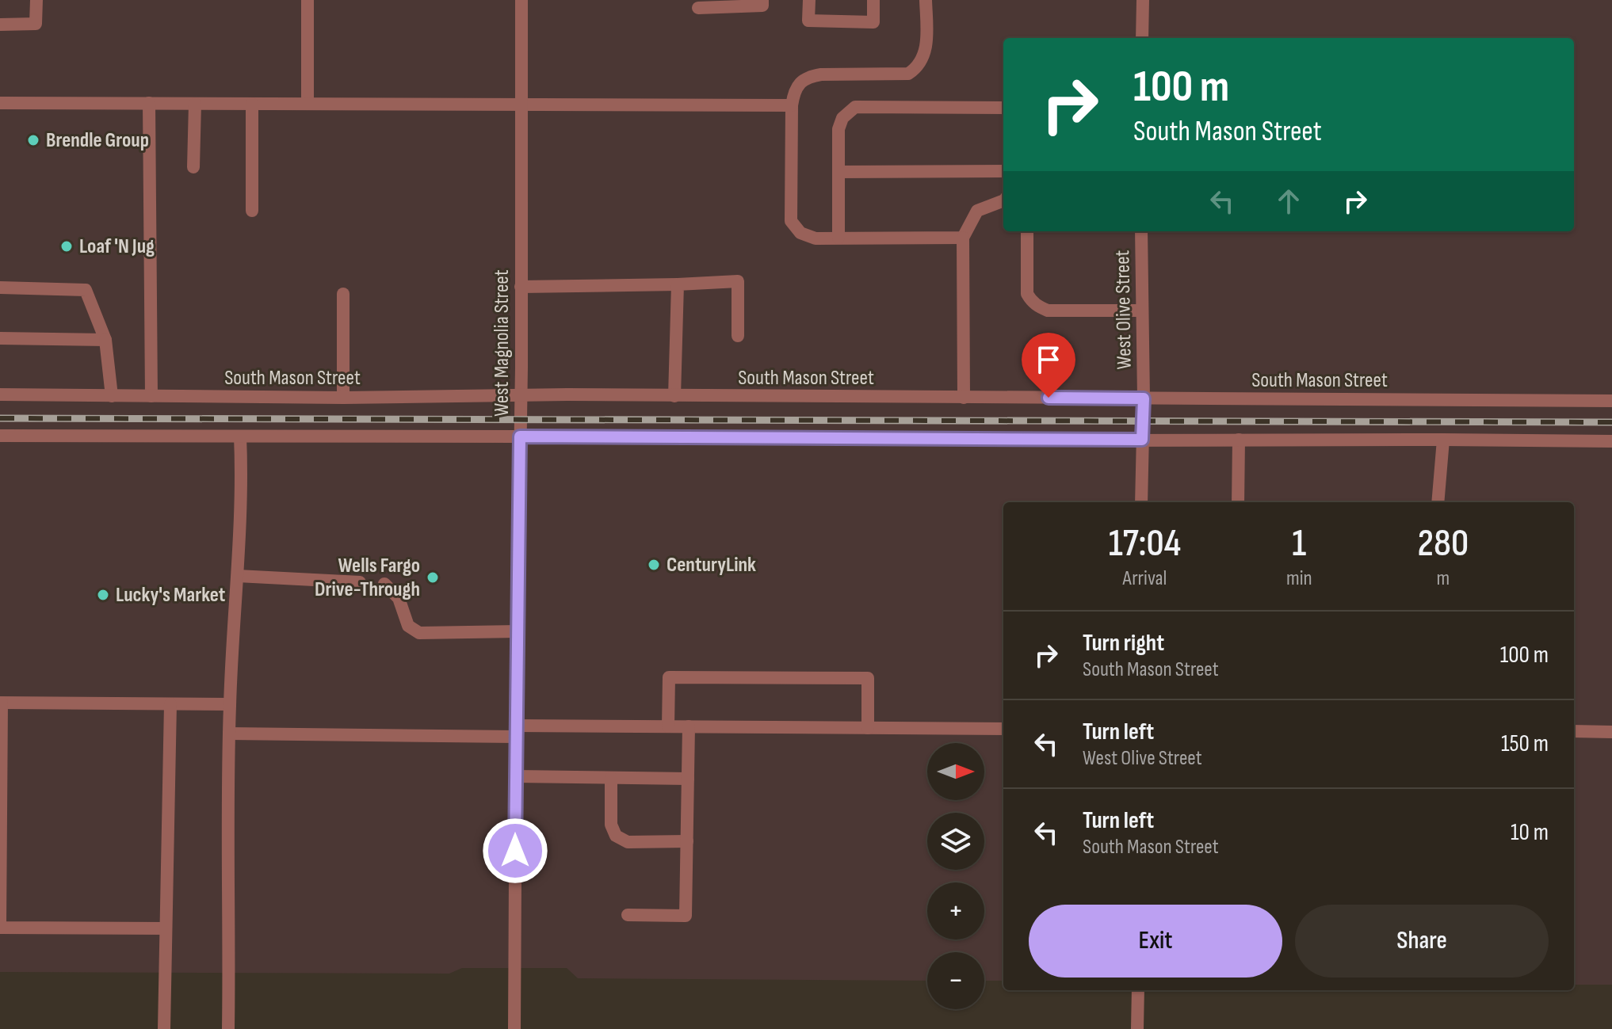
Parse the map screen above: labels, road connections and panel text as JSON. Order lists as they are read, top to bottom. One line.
{"streets":{"street":["West Olive Street","West Magnolia Street","South Mason Street"]},"crossings":[["West Olive Street","South Mason Street"],["West Magnolia Street","South Mason Street"]],"places":["Brendle Group","Loaf 'N Jug","CenturyLink","Wells Fargo Drive-Through","Lucky's Market"],"north":"right","page":{"turn":["100 m","South Mason Street"],"eta":["17:04","Arrival","1","min","280","m"],"list":[{"name":"Turn right","note":"South Mason Street","value":"100 m"},{"name":"Turn left","note":"West Olive Street","value":"150 m"},{"name":"Turn left","note":"South Mason Street","value":"10 m"}],"map_buttons":["+","−"],"buttons":["Exit","Share"]}}
